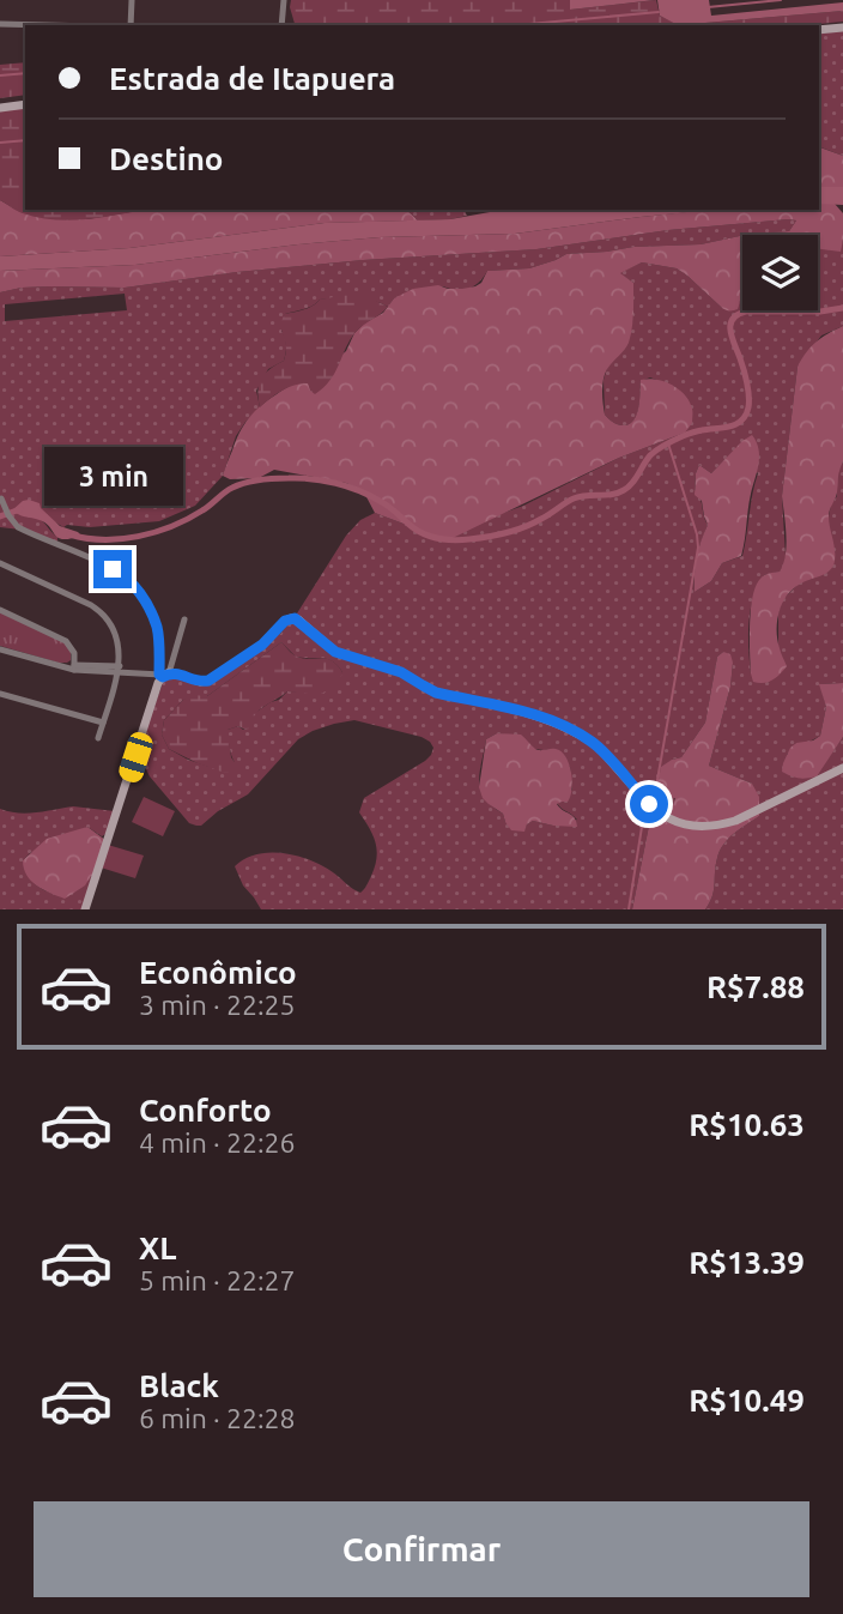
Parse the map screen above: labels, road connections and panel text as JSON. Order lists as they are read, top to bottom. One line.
{"page":{"banner":["Estrada de Itapuera","Destino"],"bubble":"3 min","list":[{"name":"Econômico","note":"3 min · 22:25","value":"R$7.88"},{"name":"Conforto","note":"4 min · 22:26","value":"R$10.63"},{"name":"XL","note":"5 min · 22:27","value":"R$13.39"},{"name":"Black","note":"6 min · 22:28","value":"R$10.49"}],"buttons":"Confirmar"}}
